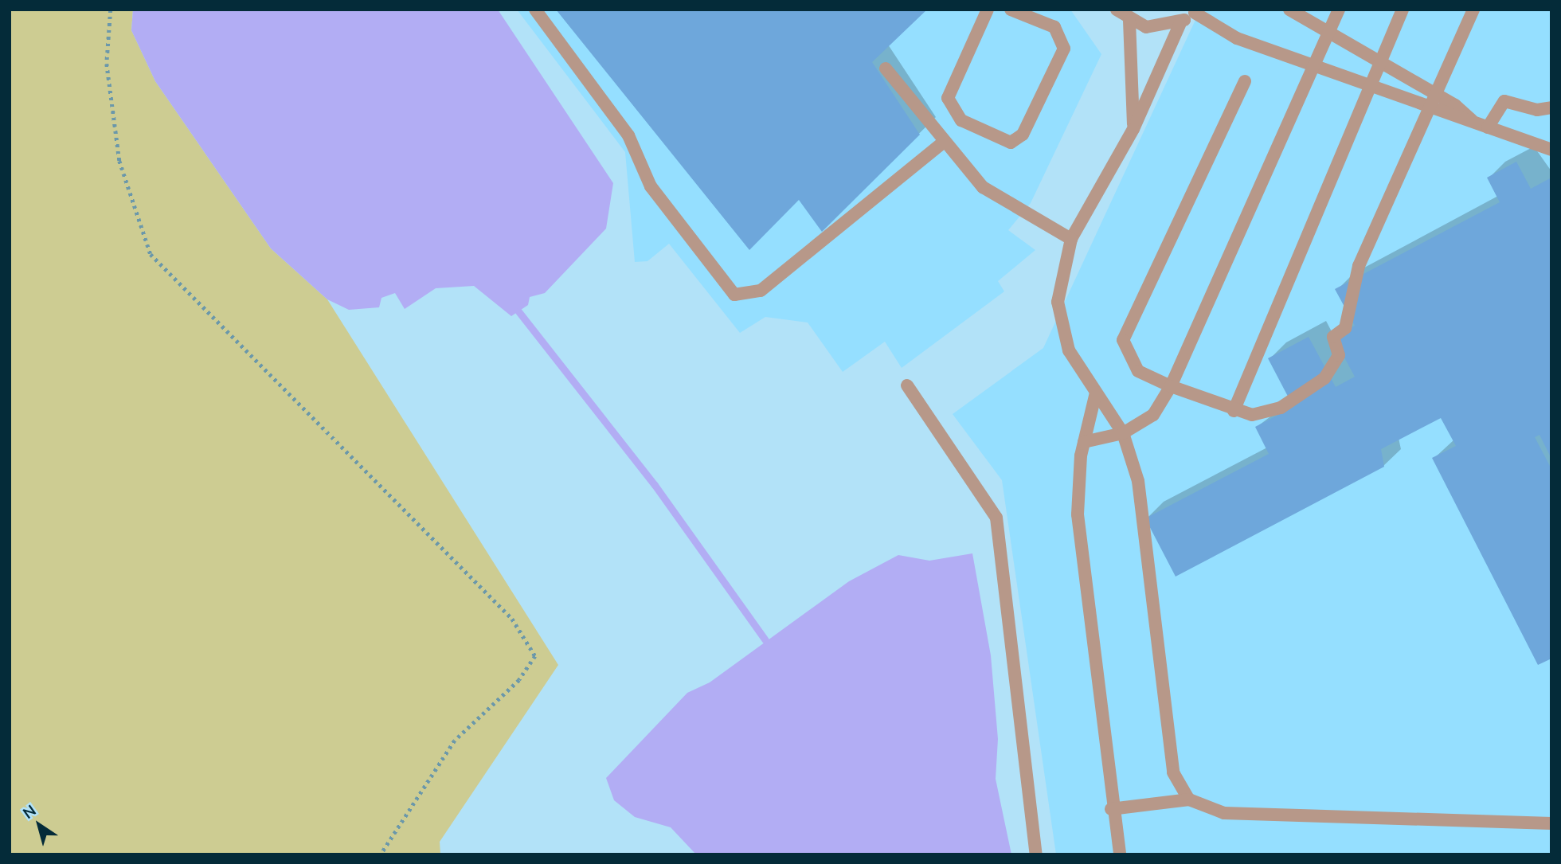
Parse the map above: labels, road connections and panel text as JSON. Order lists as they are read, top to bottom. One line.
{"north":"top left"}
